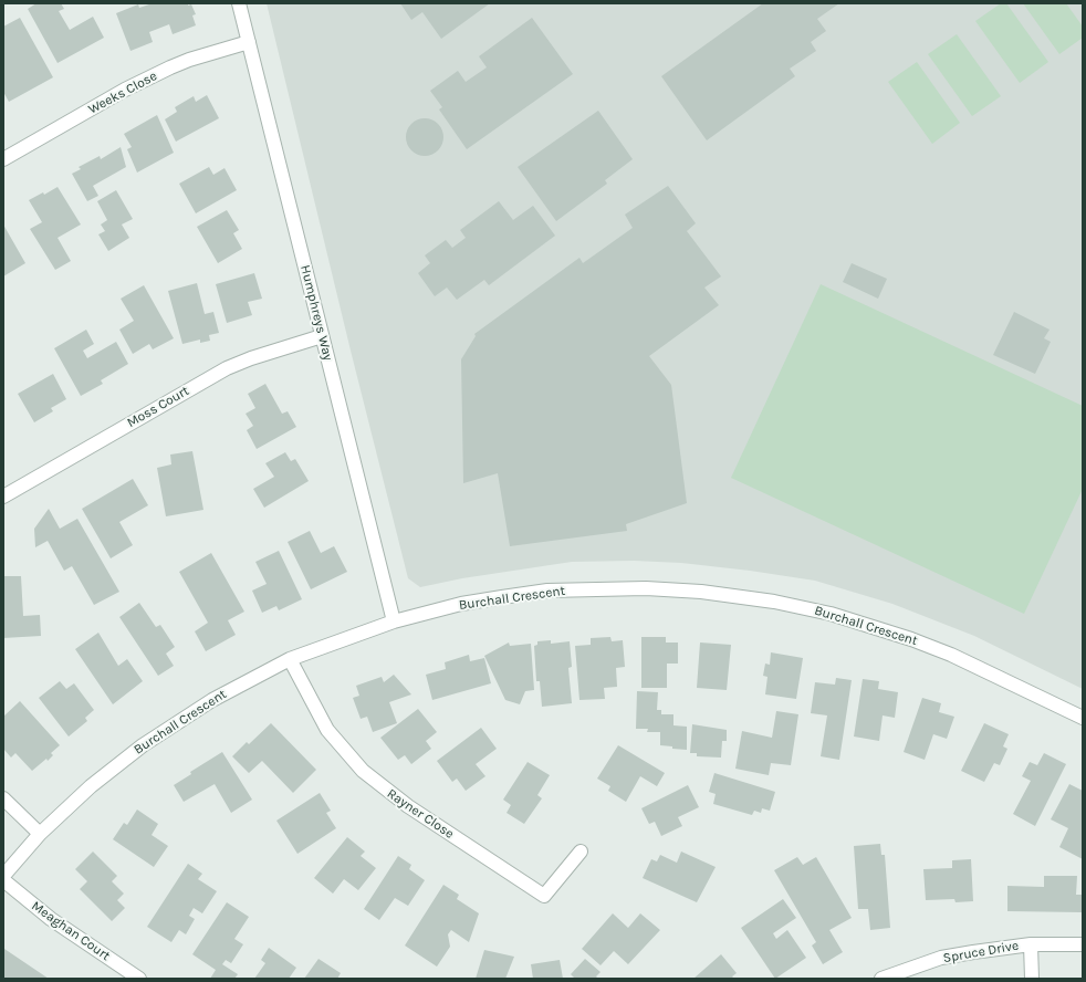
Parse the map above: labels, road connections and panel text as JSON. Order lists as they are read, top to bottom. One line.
{"streets":{"street":["Weeks Close","Humphreys Way","Moss Court","Burchall Crescent","Rayner Close","Meaghan Court","Spruce Drive"]},"crossings":[["Weeks Close","Humphreys Way"],["Humphreys Way","Moss Court"],["Humphreys Way","Burchall Crescent"],["Burchall Crescent","Rayner Close"]]}
